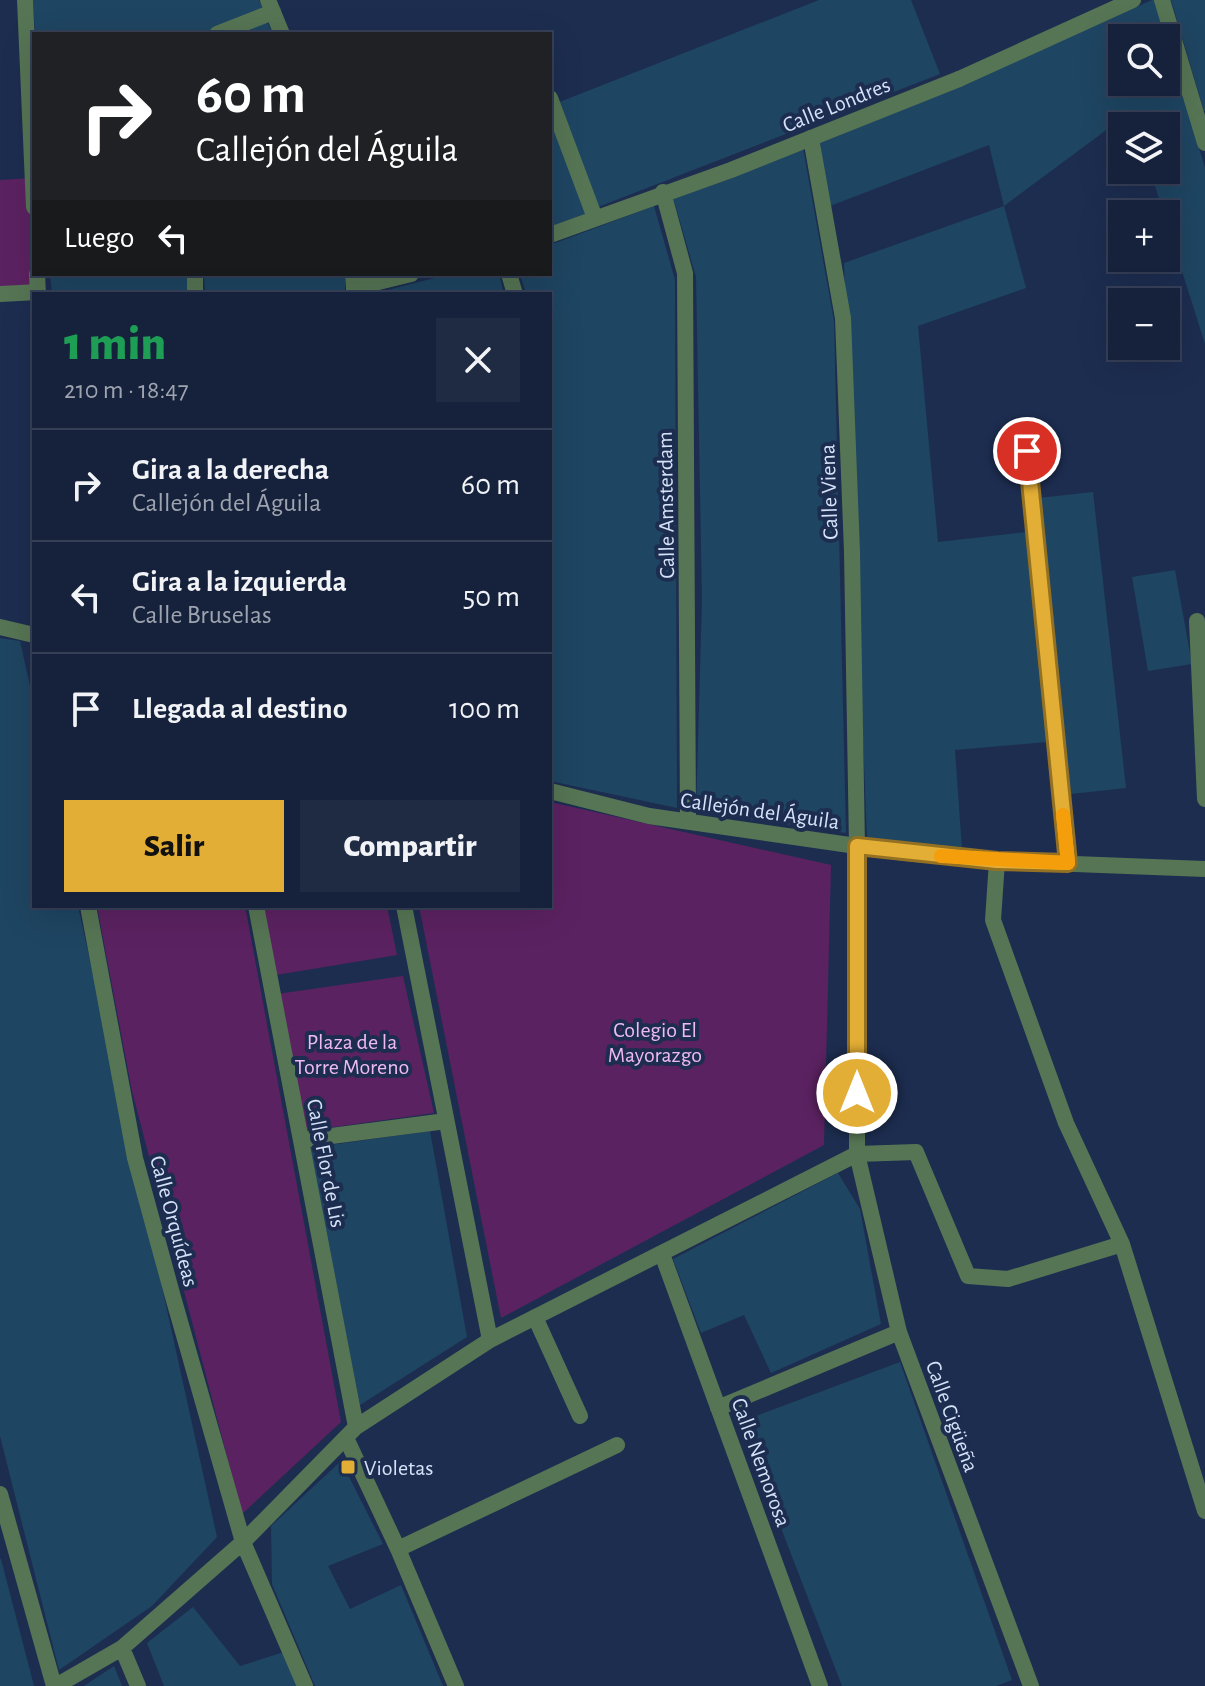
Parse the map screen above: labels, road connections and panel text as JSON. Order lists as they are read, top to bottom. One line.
{"streets":{"street":["Calle Londres","Calle Viena","Calle Amsterdam","Callejón del Águila","Calle Flor de Lis","Calle Orquídeas","Calle Cigüeña","Calle Nemorosa"]},"crossings":[["Calle Londres","Calle Viena"],["Calle Londres","Calle Amsterdam"],["Calle Viena","Callejón del Águila"],["Calle Viena","Calle Cigüeña"],["Calle Amsterdam","Callejón del Águila"]],"parks":["Colegio El Mayorazgo","Plaza de la Torre Moreno"],"places":{"transit":["Violetas"]},"page":{"map_buttons":["+","−"],"turn":["60 m","Callejón del Águila"],"then":"Luego","heading":["1 min","210 m · 18:47"],"list":[{"name":"Gira a la derecha","note":"Callejón del Águila","value":"60 m"},{"name":"Gira a la izquierda","note":"Calle Bruselas","value":"50 m"},{"name":"Llegada al destino","value":"100 m"}],"buttons":["Salir","Compartir"]}}
